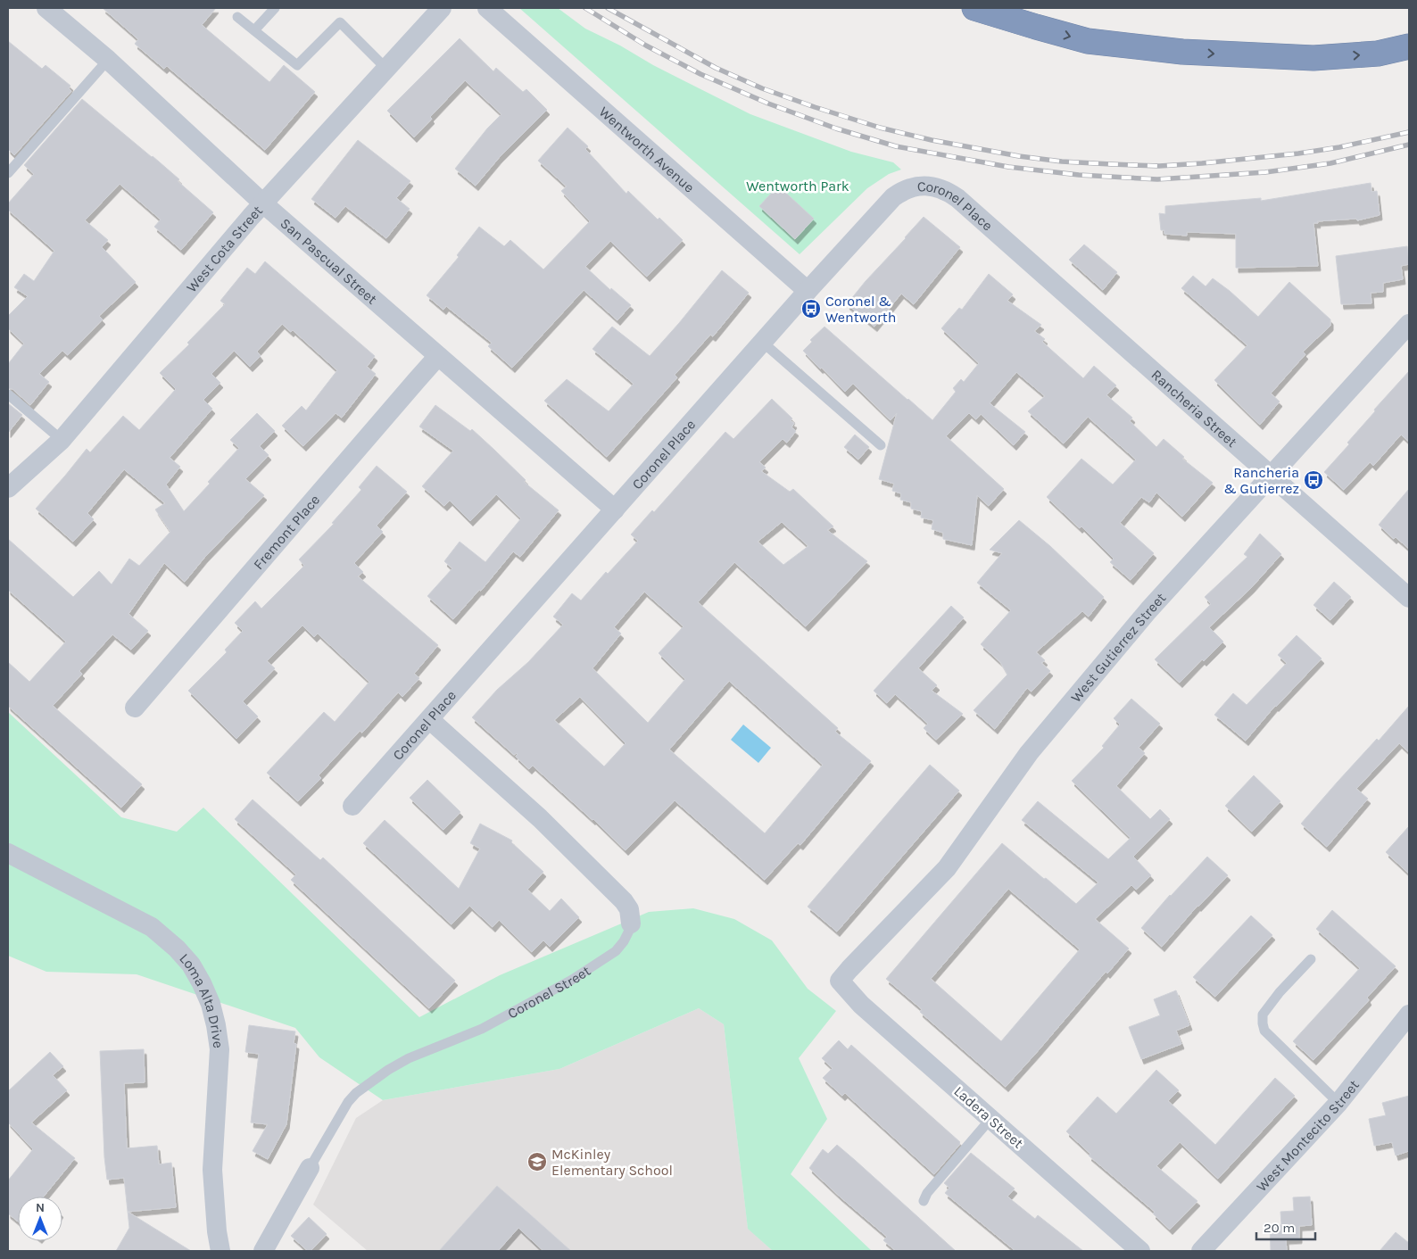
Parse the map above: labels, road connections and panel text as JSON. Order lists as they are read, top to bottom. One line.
{"streets":{"street":["Wentworth Avenue","Coronel Place","West Cota Street","San Pascual Street","Rancheria Street","Fremont Place","West Gutierrez Street","Coronel Street","Loma Alta Drive","Ladera Street","West Montecito Street"]},"crossings":[["Wentworth Avenue","Coronel Place"],["Coronel Place","San Pascual Street"],["Coronel Place","Rancheria Street"],["Coronel Place","Coronel Street"],["West Cota Street","San Pascual Street"],["San Pascual Street","Fremont Place"],["Rancheria Street","West Gutierrez Street"],["West Gutierrez Street","Ladera Street"]],"parks":["Wentworth Park"],"places":{"bus stop":["Coronel & Wentworth","Rancheria & Gutierrez"],"school or university":["McKinley Elementary School"]},"scale_bar":"20 m","north":"top"}
